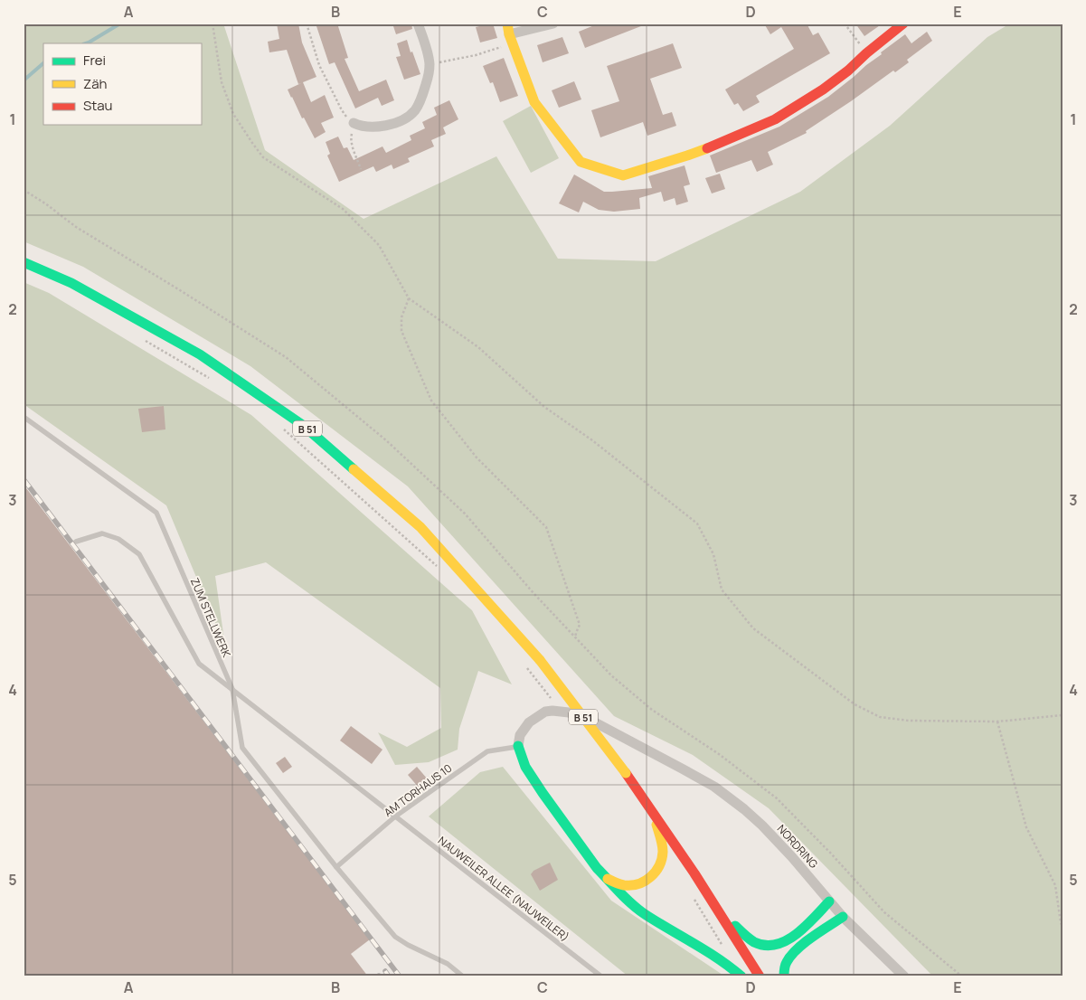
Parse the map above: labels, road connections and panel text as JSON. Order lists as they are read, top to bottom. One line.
{"streets":{"main road":["B 51"],"street":["NORDRING"],"lane":["ZUM STELLWERK","AM TORHAUS 10","NAUWEILER ALLEE (NAUWEILER)"]},"crossings":[["ZUM STELLWERK","AM TORHAUS 10"],["ZUM STELLWERK","NAUWEILER ALLEE (NAUWEILER)"],["AM TORHAUS 10","NORDRING"],["AM TORHAUS 10","NAUWEILER ALLEE (NAUWEILER)"]],"legend":["Frei","Zäh","Stau"],"grid":{"columns":["A","B","C","D","E"],"rows":["1","2","3","4","5"]}}
